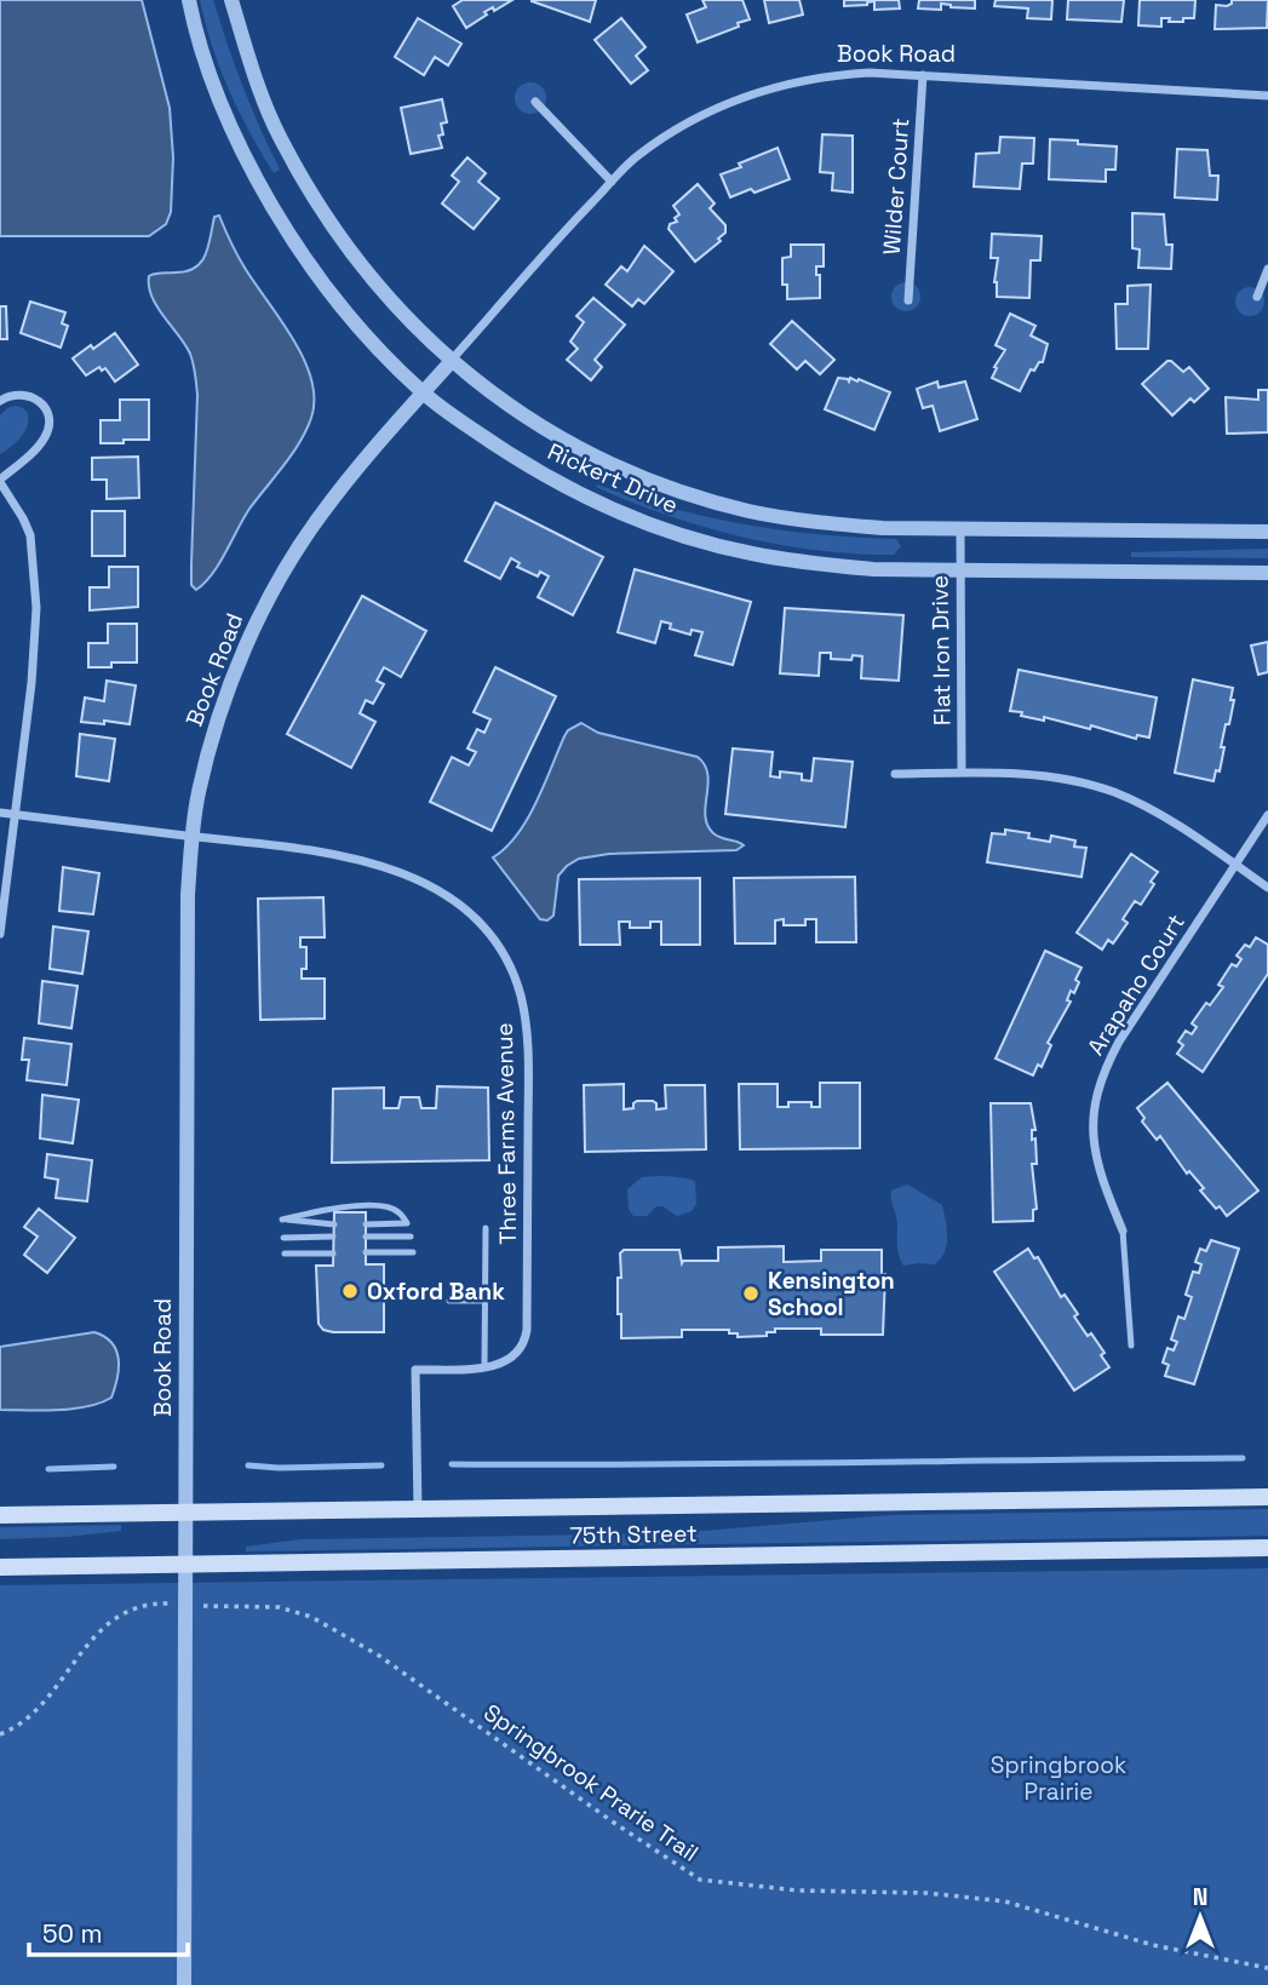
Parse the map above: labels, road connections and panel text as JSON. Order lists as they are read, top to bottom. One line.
{"streets":{"main road":["75th Street"],"street":["Book Road","Wilder Court","Rickert Drive","Flat Iron Drive","Arapaho Court","Three Farms Avenue"],"path":["Springbrook Prarie Trail"]},"crossings":[["Book Road","Wilder Court"],["Book Road","Rickert Drive"],["Book Road","Three Farms Avenue"],["Book Road","75th Street"],["Rickert Drive","Flat Iron Drive"],["Three Farms Avenue","75th Street"]],"parks":["Springbrook Prairie"],"places":["Oxford Bank","Kensington School"],"scale_bar":"50 m","north":"top"}
